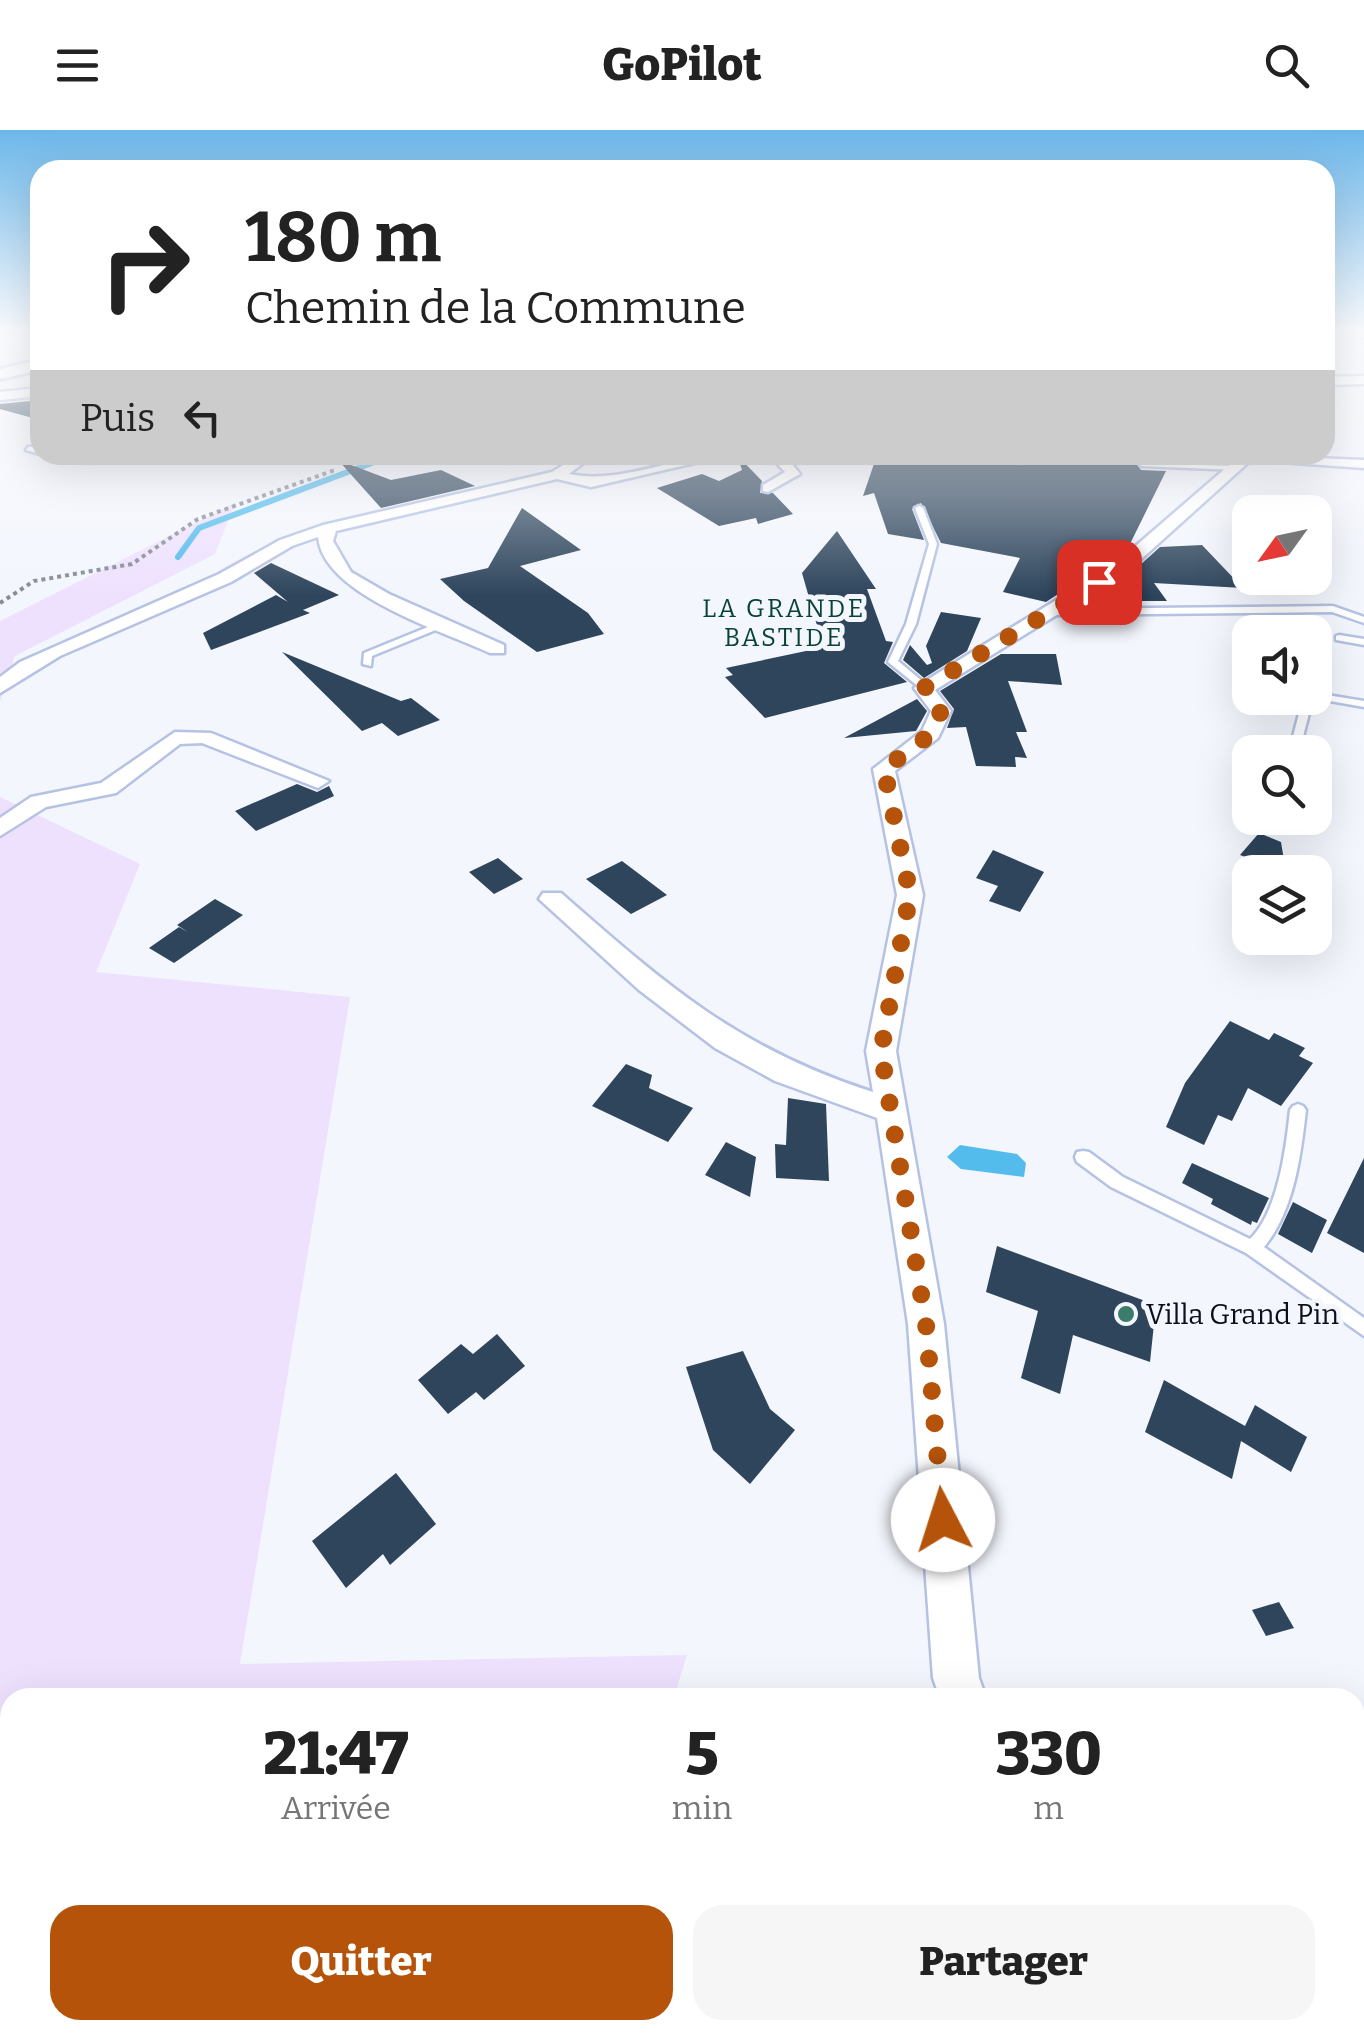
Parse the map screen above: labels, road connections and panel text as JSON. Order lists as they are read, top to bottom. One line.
{"districts":["LA GRANDE BASTIDE"],"places":["Villa Grand Pin"],"north":"bottom left","page":{"header":"GoPilot","turn":["180 m","Chemin de la Commune"],"then":"Puis","eta":["21:47","Arrivée","5","min","330","m"],"buttons":["Quitter","Partager"]}}
